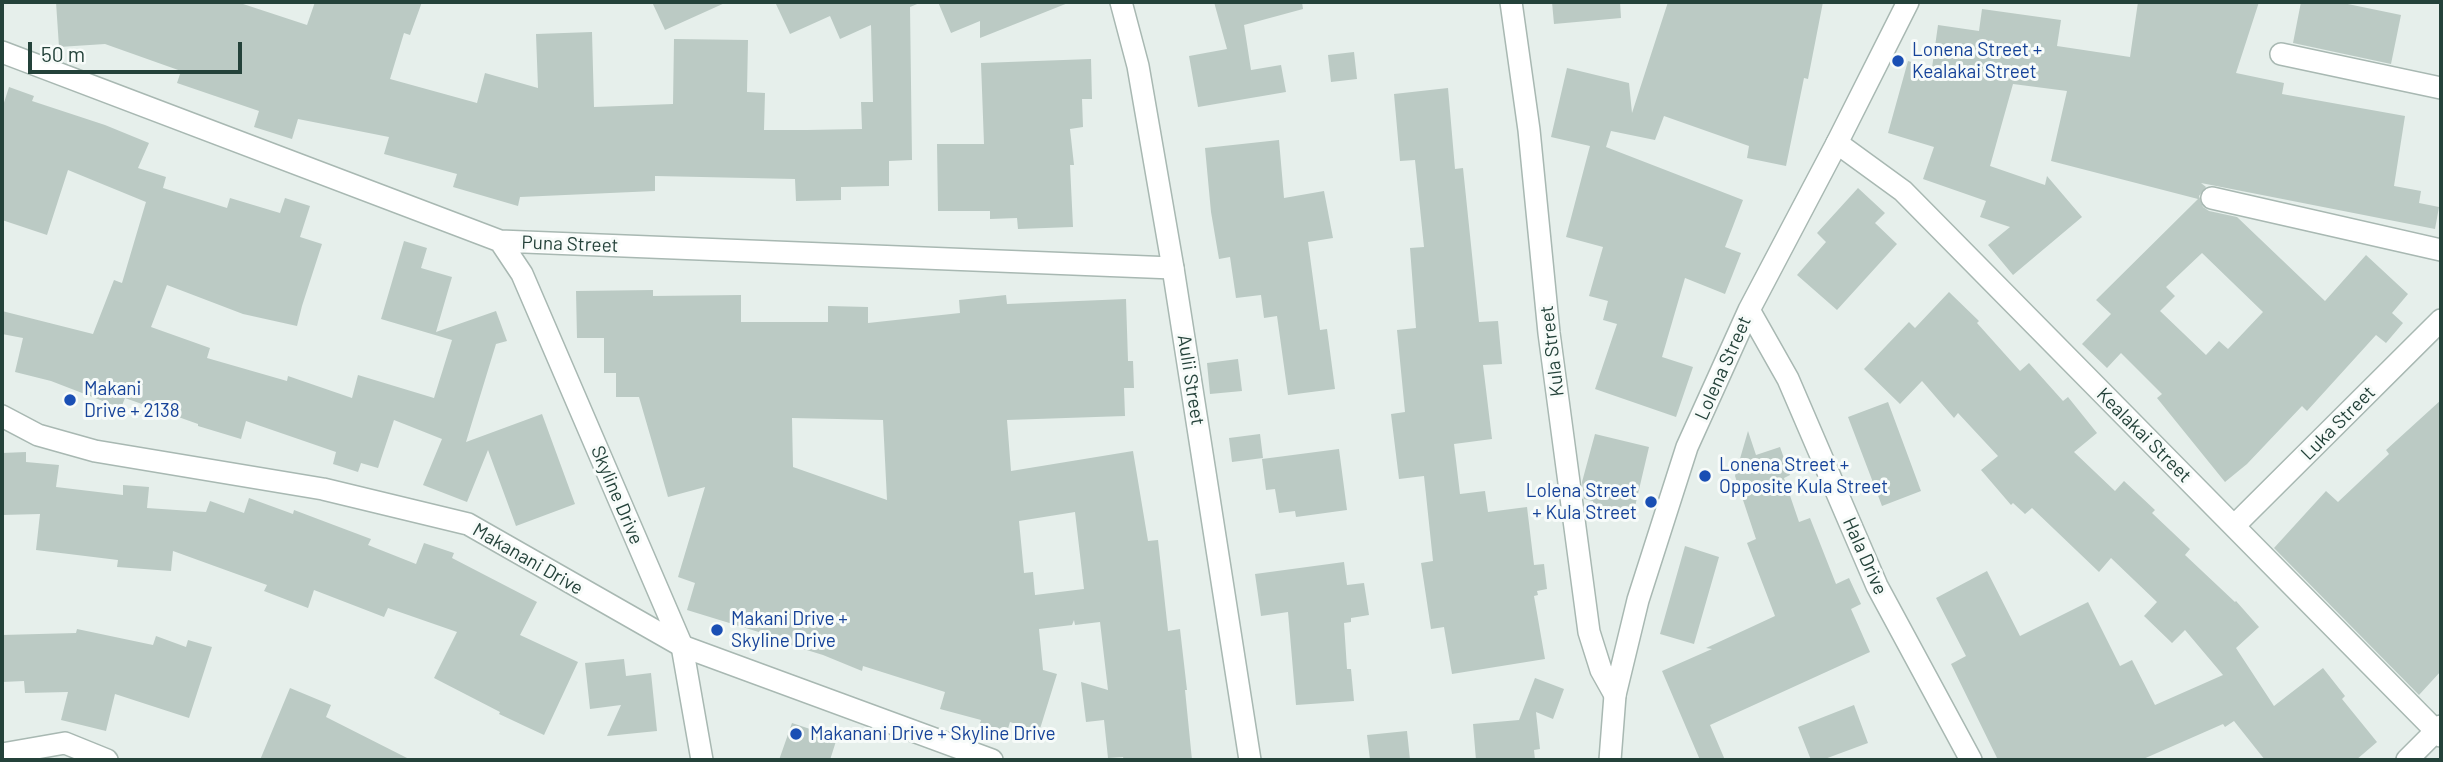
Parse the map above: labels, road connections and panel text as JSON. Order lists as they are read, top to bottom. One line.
{"streets":{"street":["Puna Street","Kula Street","Lolena Street","Aulii Street","Luka Street","Kealakai Street","Skyline Drive","Hala Drive","Makanani Drive"]},"crossings":[["Puna Street","Aulii Street"],["Puna Street","Skyline Drive"],["Kula Street","Lolena Street"],["Lolena Street","Kealakai Street"],["Lolena Street","Hala Drive"],["Luka Street","Kealakai Street"],["Skyline Drive","Makanani Drive"]],"places":["Lonena Street + Kealakai Street","Makani Drive + 2138","Lonena Street + Opposite Kula Street","Lolena Street + Kula Street","Makani Drive + Skyline Drive","Makanani Drive + Skyline Drive"],"scale_bar":"50 m"}
